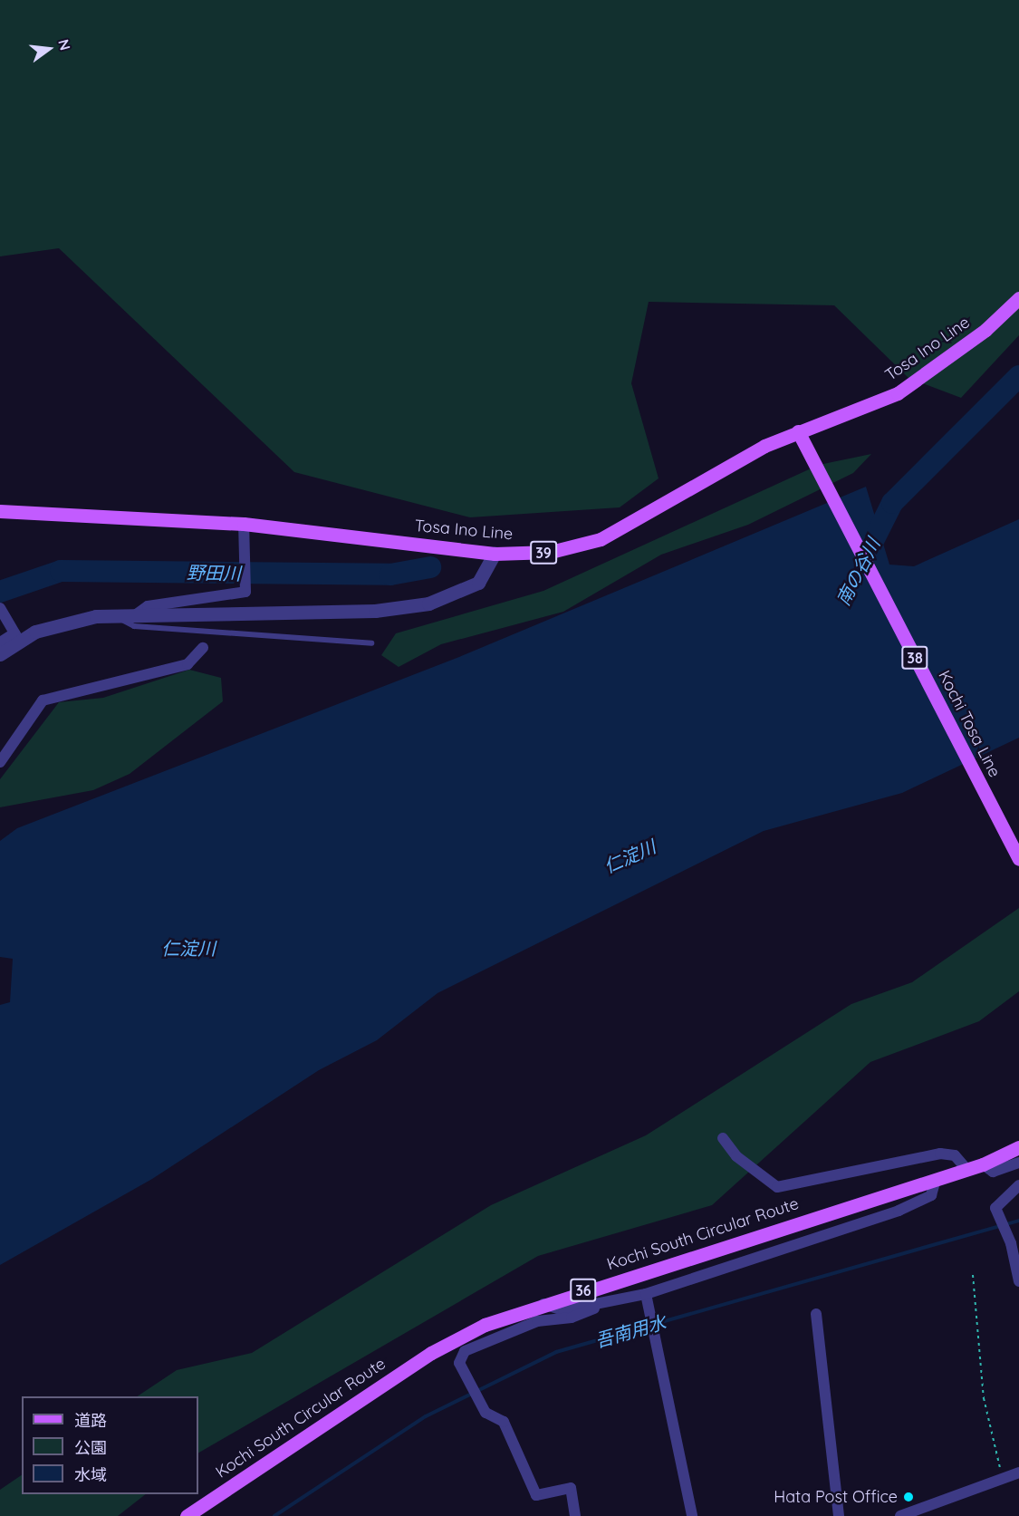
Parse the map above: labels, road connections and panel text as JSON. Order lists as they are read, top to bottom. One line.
{"streets":{"main road":["Tosa Ino Line","39","38","Kochi Tosa Line","Kochi South Circular Route","36"]},"crossings":[["Tosa Ino Line","Kochi Tosa Line"]],"water":["南の谷川","野田川","仁淀川","吾南用水"],"places":["Hata Post Office"],"legend":["道路","公園","水域"],"north":"right"}
